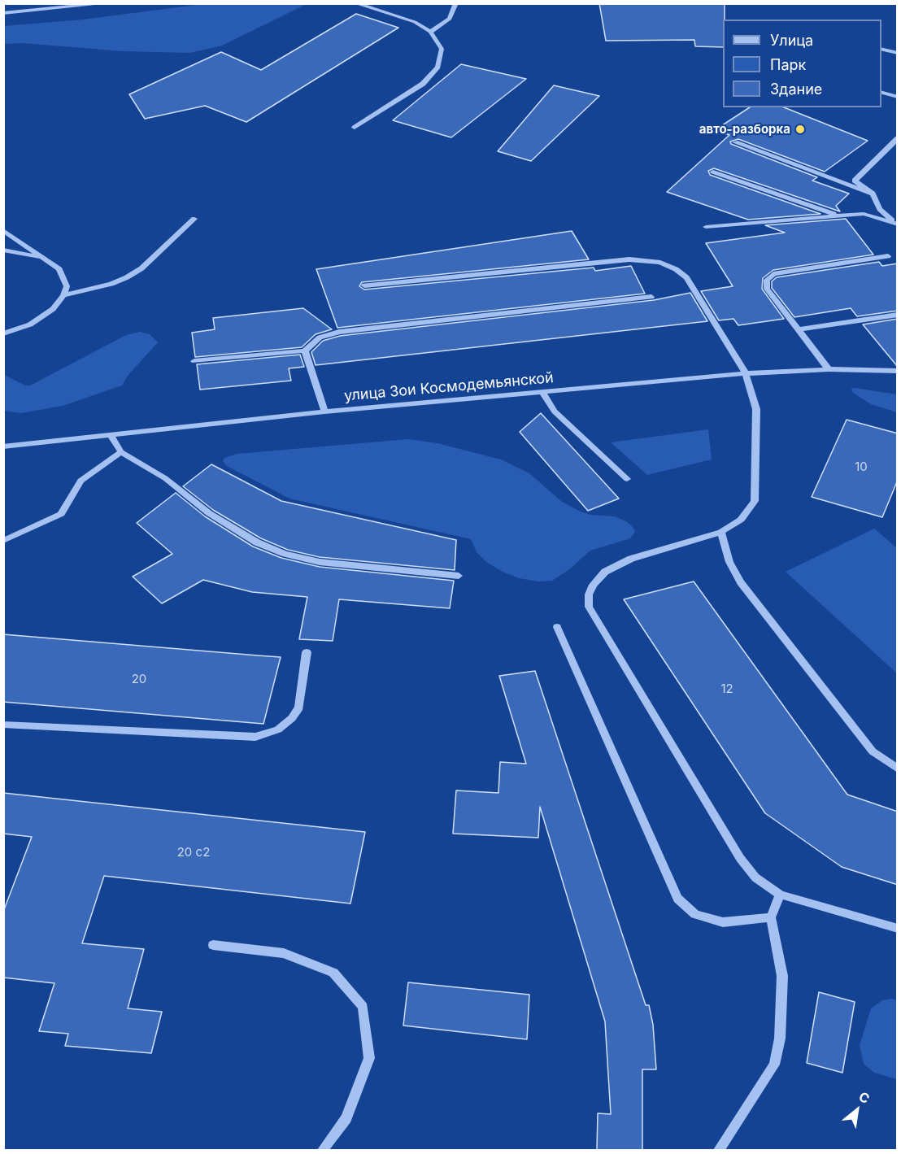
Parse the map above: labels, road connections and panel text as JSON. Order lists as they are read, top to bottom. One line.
{"streets":{"street":["улица Зои Космодемьянской"]},"places":["авто-разборка"],"house_numbers":["10","20","12","20 с2"],"legend":["Улица","Парк","Здание"],"north":"top right"}
